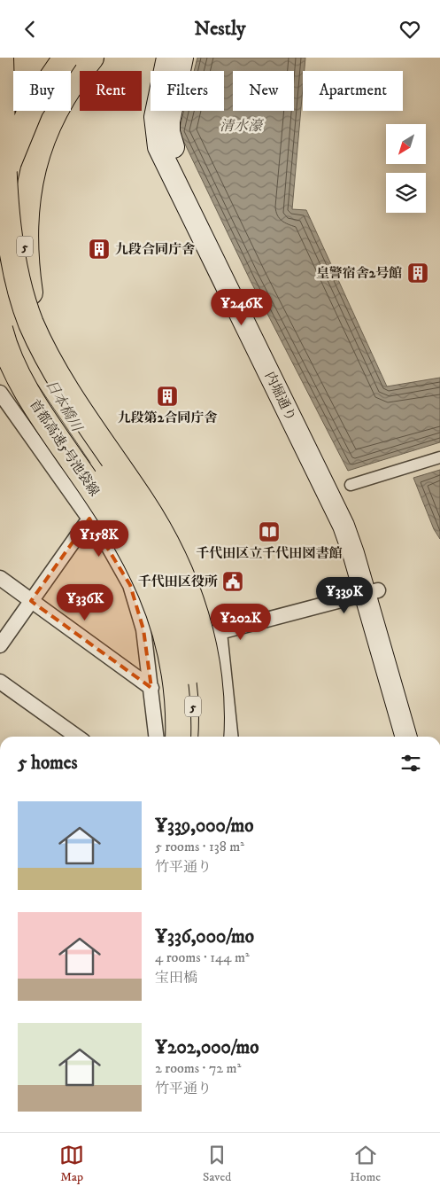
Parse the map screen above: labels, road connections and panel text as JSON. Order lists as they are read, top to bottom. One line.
{"streets":{"highway":["5","首都高速5号池袋線"],"main road":["内堀通り"]},"water":["清水濠","日本橋川"],"places":{"building":["九段合同庁舎","皇警宿舎2号館","九段第2合同庁舎"],"library":["千代田区立千代田図書館"],"public building":["千代田区役所"]},"north":"bottom left","page":{"header":"Nestly","chip":["Buy","Rent","Filters","New","Apartment"],"price":["¥246K","¥158K","¥339K","¥336K","¥202K"],"heading":"5 homes","list":[{"name":"¥339,000/mo","note":"5 rooms · 138 m² · 竹平通り"},{"name":"¥336,000/mo","note":"4 rooms · 144 m² · 宝田橋"},{"name":"¥202,000/mo","note":"2 rooms · 72 m² · 竹平通り"}],"tabs":["Map","Saved","Home"]}}
